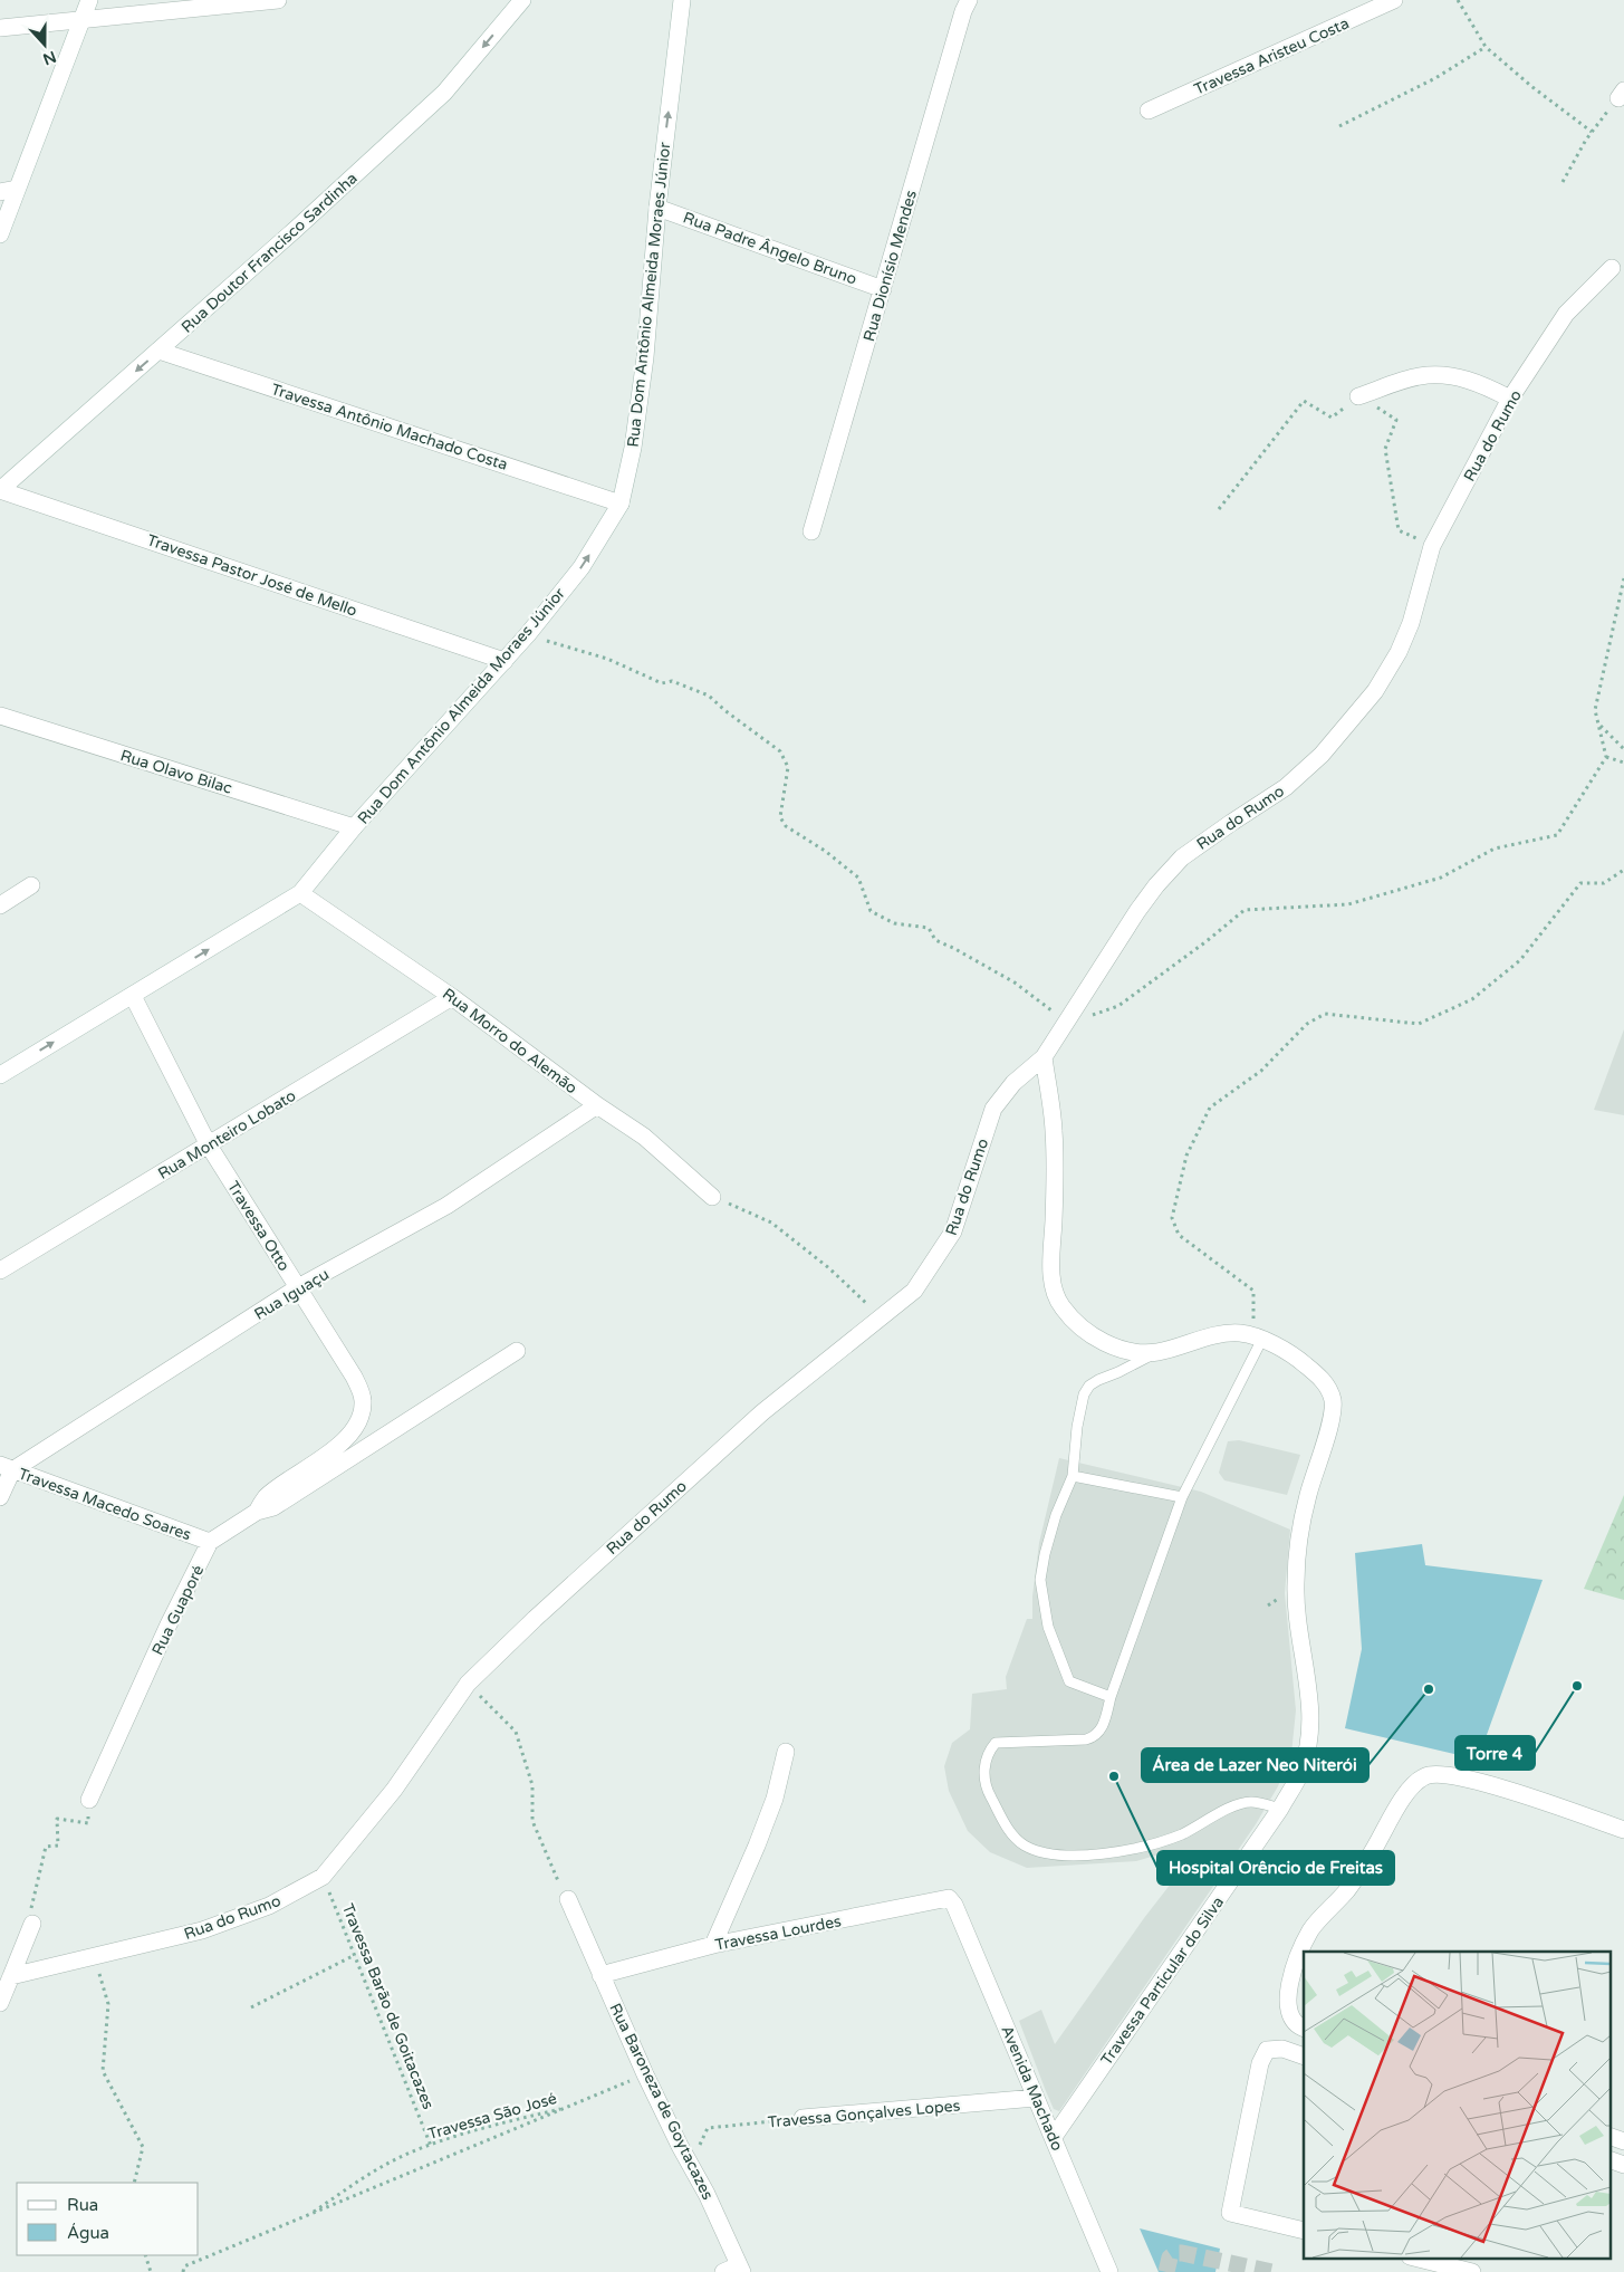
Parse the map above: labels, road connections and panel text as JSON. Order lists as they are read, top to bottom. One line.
{"streets":{"street":["Travessa Aristeu Costa","Rua Padre Ângelo Bruno","Rua Doutor Francisco Sardinha","Rua Dionísio Mendes","Rua Dom Antônio Almeida Moraes Júnior","Travessa Antônio Machado Costa","Rua do Rumo","Travessa Pastor José de Mello","Rua Olavo Bilac","Rua Morro do Alemão","Rua Monteiro Lobato","Travessa Otto","Rua Iguaçu","Travessa Macedo Soares","Rua Guaporé","Travessa Lourdes","Travessa Particular do Silva","Avenida Machado","Rua Baroneza de Goytacazes","Travessa Gonçalves Lopes"],"path":["Travessa Barão de Goitacazes","Travessa São José"]},"crossings":[["Rua Padre Ângelo Bruno","Rua Dionísio Mendes"],["Rua Padre Ângelo Bruno","Rua Dom Antônio Almeida Moraes Júnior"],["Rua Doutor Francisco Sardinha","Travessa Antônio Machado Costa"],["Rua Doutor Francisco Sardinha","Travessa Pastor José de Mello"],["Rua Dom Antônio Almeida Moraes Júnior","Travessa Antônio Machado Costa"],["Rua Dom Antônio Almeida Moraes Júnior","Travessa Pastor José de Mello"],["Rua Dom Antônio Almeida Moraes Júnior","Rua Olavo Bilac"],["Rua Dom Antônio Almeida Moraes Júnior","Rua Morro do Alemão"],["Rua Dom Antônio Almeida Moraes Júnior","Travessa Otto"],["Rua do Rumo","Travessa Particular do Silva"],["Rua do Rumo","Travessa Barão de Goitacazes"],["Rua Morro do Alemão","Rua Monteiro Lobato"],["Rua Morro do Alemão","Rua Iguaçu"],["Rua Monteiro Lobato","Travessa Otto"],["Travessa Otto","Rua Iguaçu"],["Rua Iguaçu","Travessa Macedo Soares"],["Travessa Macedo Soares","Rua Guaporé"],["Travessa Lourdes","Avenida Machado"],["Travessa Lourdes","Rua Baroneza de Goytacazes"],["Travessa Particular do Silva","Avenida Machado"],["Travessa Barão de Goitacazes","Travessa São José"],["Avenida Machado","Travessa Gonçalves Lopes"],["Rua Baroneza de Goytacazes","Travessa São José"]],"one_way":["Rua Doutor Francisco Sardinha","Rua Dom Antônio Almeida Moraes Júnior"],"places":["Torre 4","Área de Lazer Neo Niterói","Hospital Orêncio de Freitas"],"legend":["Rua","Água"],"north":"bottom"}
